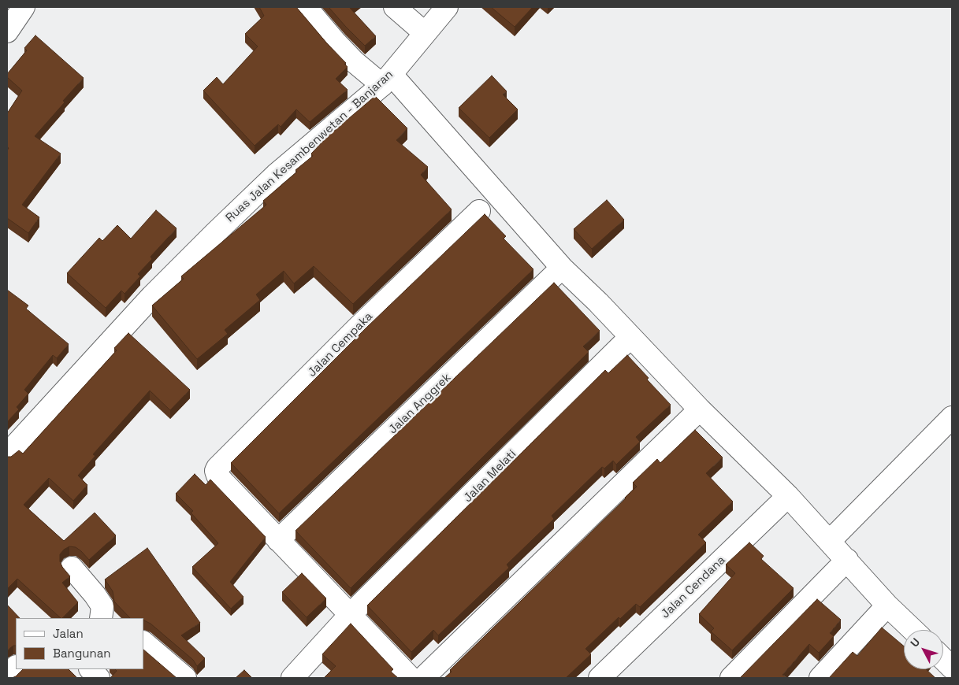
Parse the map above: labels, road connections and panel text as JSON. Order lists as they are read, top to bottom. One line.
{"streets":{"street":["Ruas Jalan Kesambenwetan - Banjaran","Jalan Cempaka","Jalan Anggrek","Jalan Melati","Jalan Cendana"]},"crossings":[["Jalan Cempaka","Jalan Anggrek"]],"legend":["Jalan","Bangunan"],"north":"top left"}
